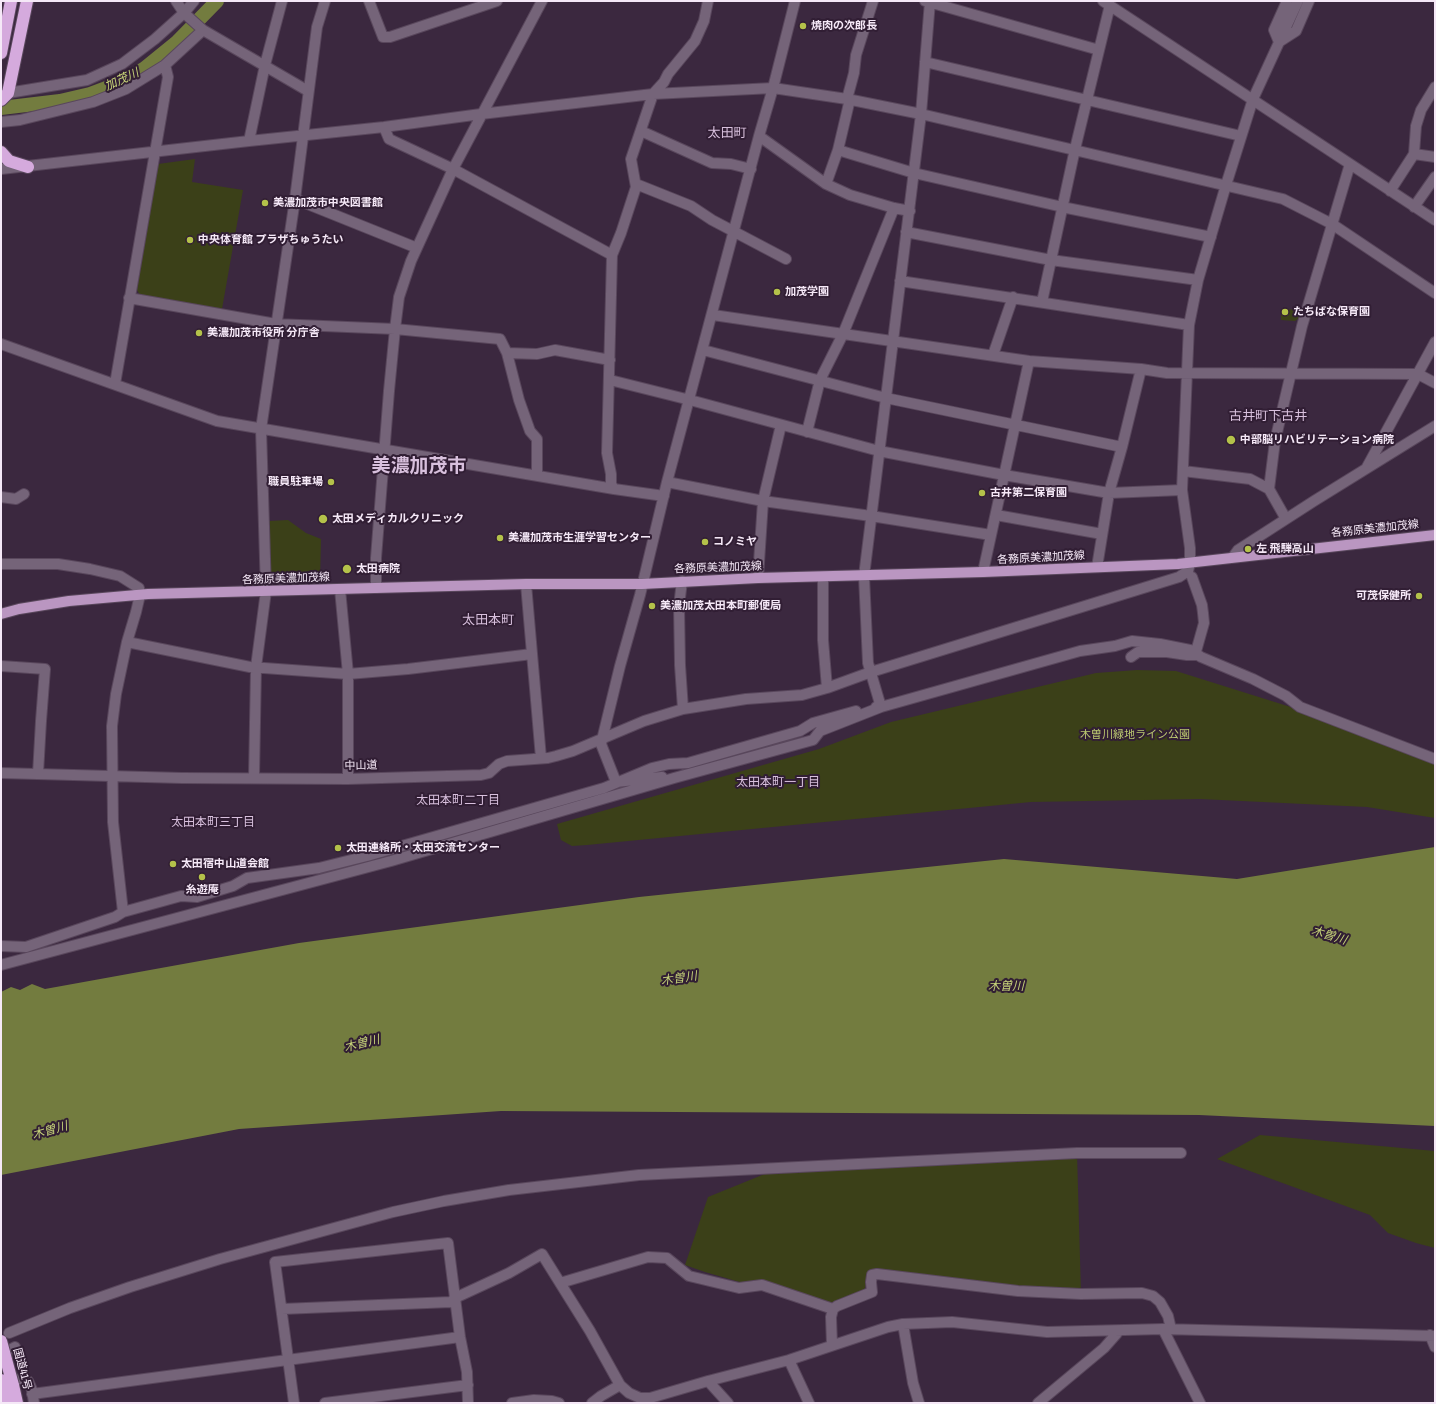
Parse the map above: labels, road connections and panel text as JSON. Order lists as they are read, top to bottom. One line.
{"streets":{"highway":["国道41号"],"main road":["各務原美濃加茂線"],"street":["中山道"]},"crossings":[["各務原美濃加茂線","中山道"]],"districts":["太田町","古井町下古井","美濃加茂市","太田本町","太田本町一丁目","太田本町二丁目","太田本町三丁目"],"water":["加茂川","木曽川"],"parks":["木曽川緑地ライン公園"],"places":["焼肉の次郎長","美濃加茂市中央図書館","中央体育館 プラザちゅうたい","加茂学園","たちばな保育園","美濃加茂市役所 分庁舎","中部脳リハビリテーション病院","職員駐車場","古井第二保育園","太田メディカルクリニック","美濃加茂市生涯学習センター","コノミヤ","左 飛騨高山","太田病院","可茂保健所","美濃加茂太田本町郵便局","太田連絡所・太田交流センター","太田宿中山道会館","糸遊庵"]}
